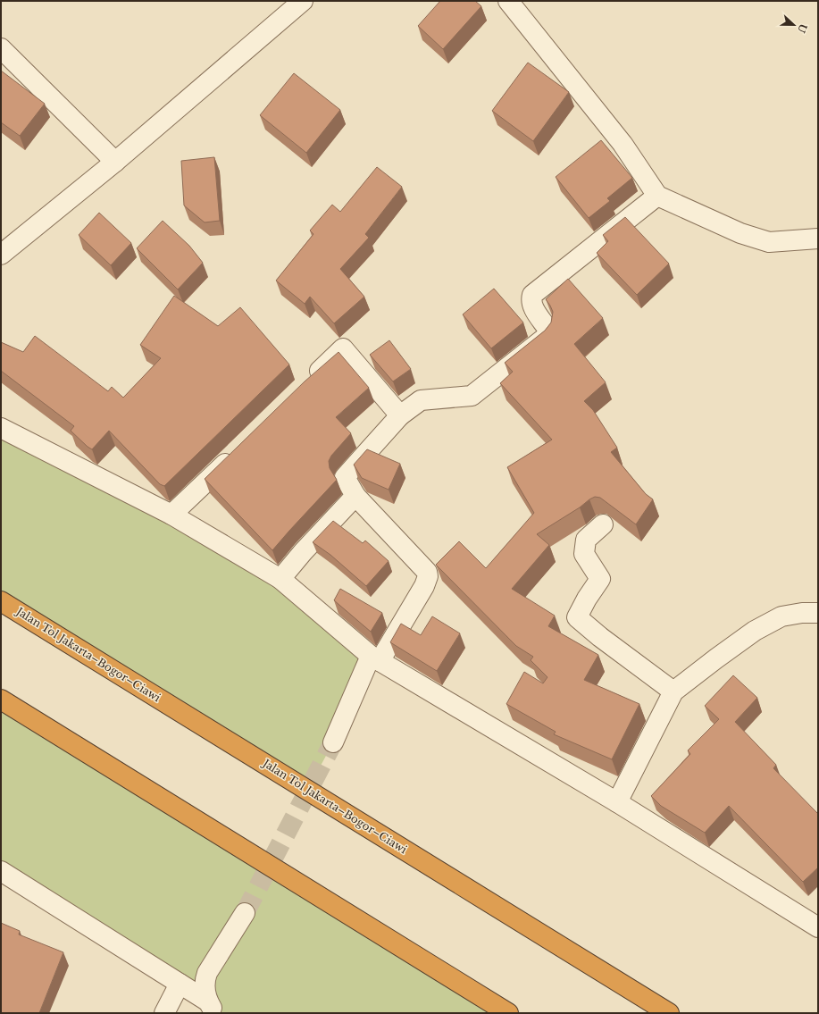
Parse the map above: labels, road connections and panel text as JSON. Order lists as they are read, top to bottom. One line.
{"streets":{"highway":["Jalan Tol Jakarta–Bogor–Ciawi"]},"north":"right"}
